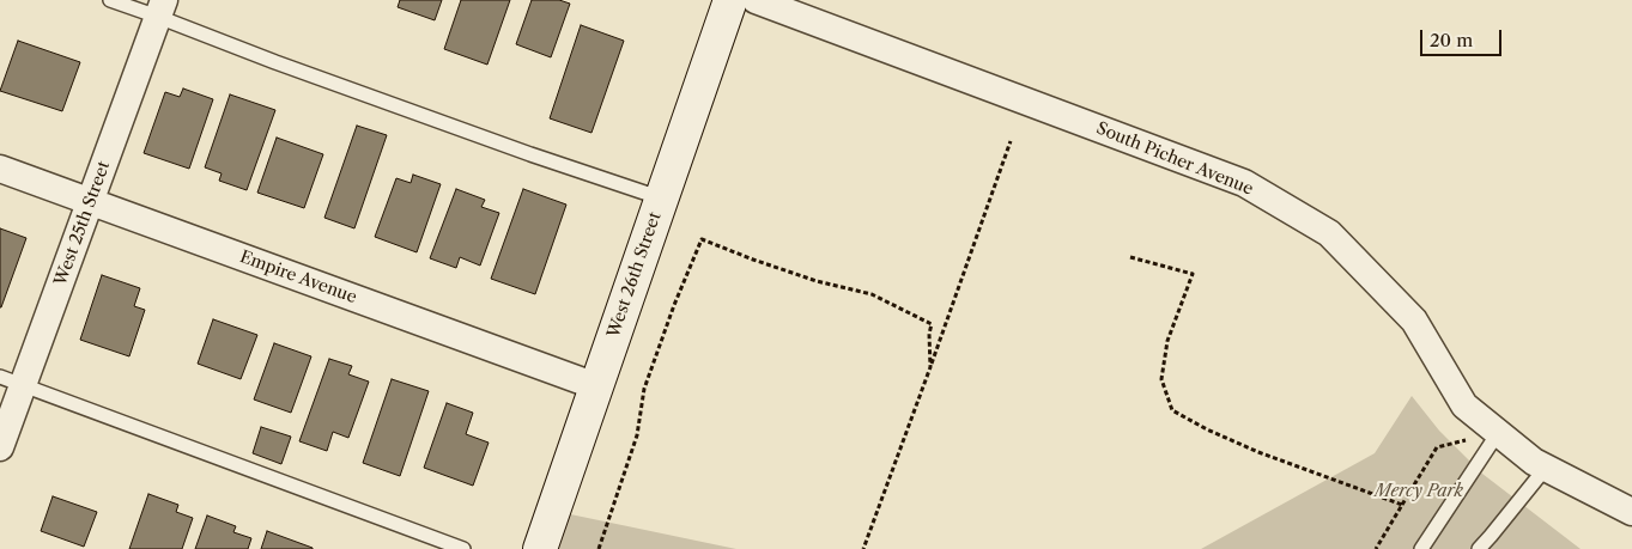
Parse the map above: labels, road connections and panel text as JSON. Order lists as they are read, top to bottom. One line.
{"streets":{"main road":["West 26th Street"],"street":["South Picher Avenue","West 25th Street","Empire Avenue"]},"crossings":[["West 25th Street","Empire Avenue"],["West 26th Street","Empire Avenue"]],"parks":["Mercy Park"],"scale_bar":"20 m"}
